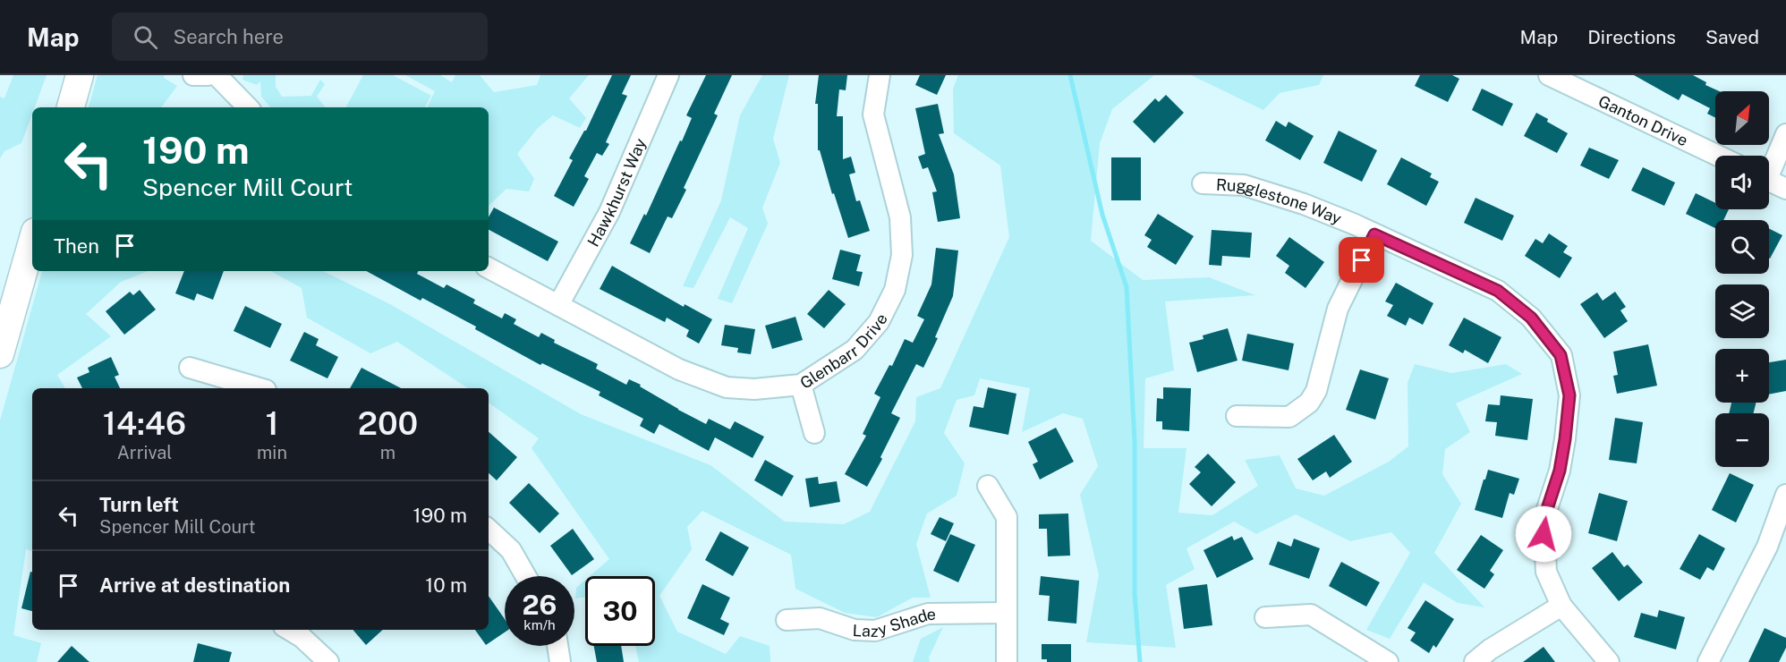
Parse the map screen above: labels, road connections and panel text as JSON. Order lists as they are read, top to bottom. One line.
{"streets":{"street":["Ganton Drive","Hawkhurst Way","Rugglestone Way","Glenbarr Drive","Lazy Shade"]},"crossings":[["Hawkhurst Way","Glenbarr Drive"]],"north":"top right","page":{"header":"Map","search":"Search here","nav":["Map","Directions","Saved"],"map_buttons":["+","−"],"turn":["190 m","Spencer Mill Court"],"then":"Then","eta":["14:46","Arrival","1","min","200","m"],"list":[{"name":"Turn left","note":"Spencer Mill Court","value":"190 m"},{"name":"Arrive at destination","value":"10 m"}],"speed":"26 km/h","limit":"30"}}
